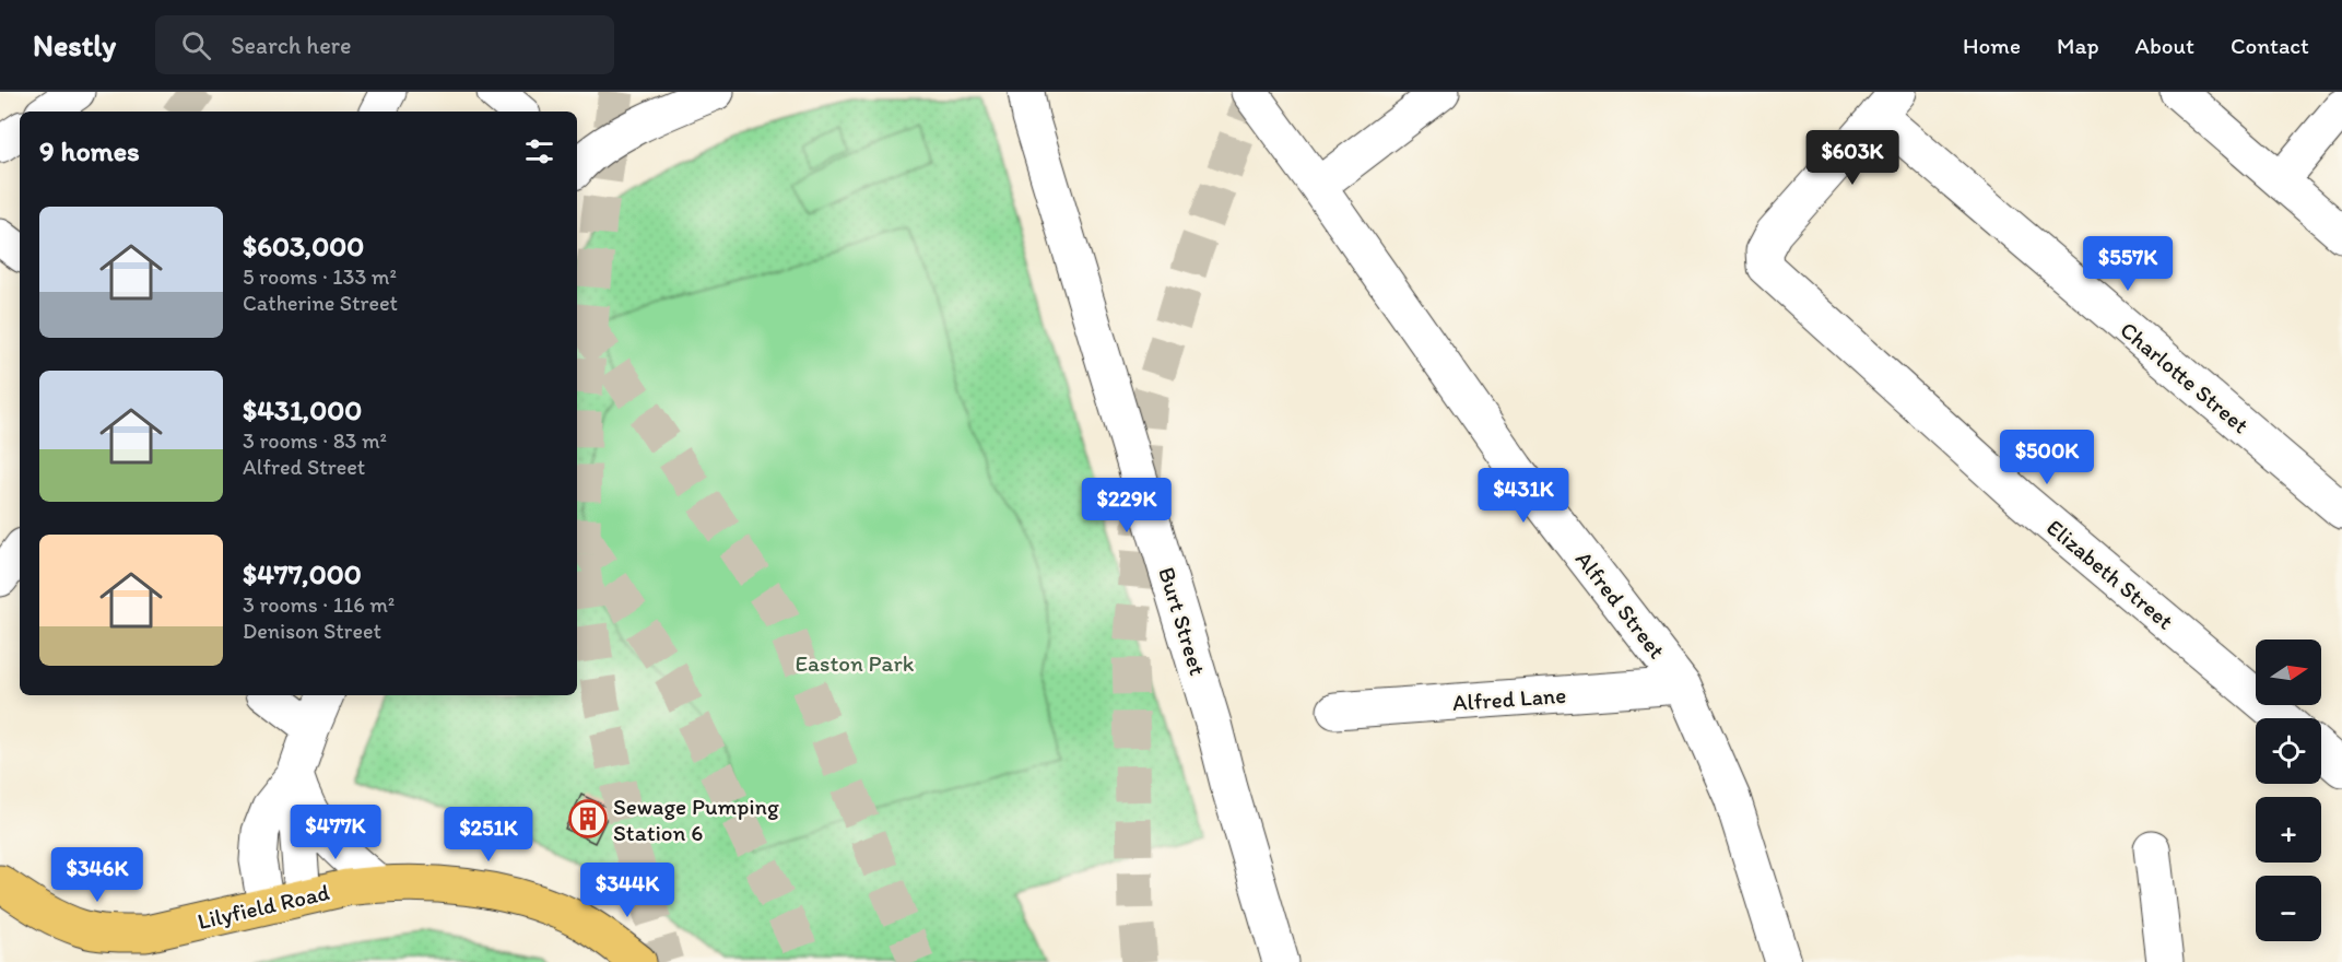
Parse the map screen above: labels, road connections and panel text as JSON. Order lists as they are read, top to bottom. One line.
{"streets":{"main road":["Lilyfield Road"],"street":["Charlotte Street","Elizabeth Street","Alfred Street","Burt Street","Alfred Lane"]},"crossings":[["Charlotte Street","Elizabeth Street"],["Alfred Street","Alfred Lane"]],"parks":["Easton Park"],"places":{"building":["Sewage Pumping Station 6"]},"north":"right","page":{"header":"Nestly","search":"Search here","nav":["Home","Map","About","Contact"],"heading":"9 homes","price":["$603K","$557K","$500K","$431K","$229K","$477K","$251K","$346K","$344K"],"list":[{"name":"$603,000","note":"5 rooms · 133 m² · Catherine Street"},{"name":"$431,000","note":"3 rooms · 83 m² · Alfred Street"},{"name":"$477,000","note":"3 rooms · 116 m² · Denison Street"}],"map_buttons":["+","−"]}}
